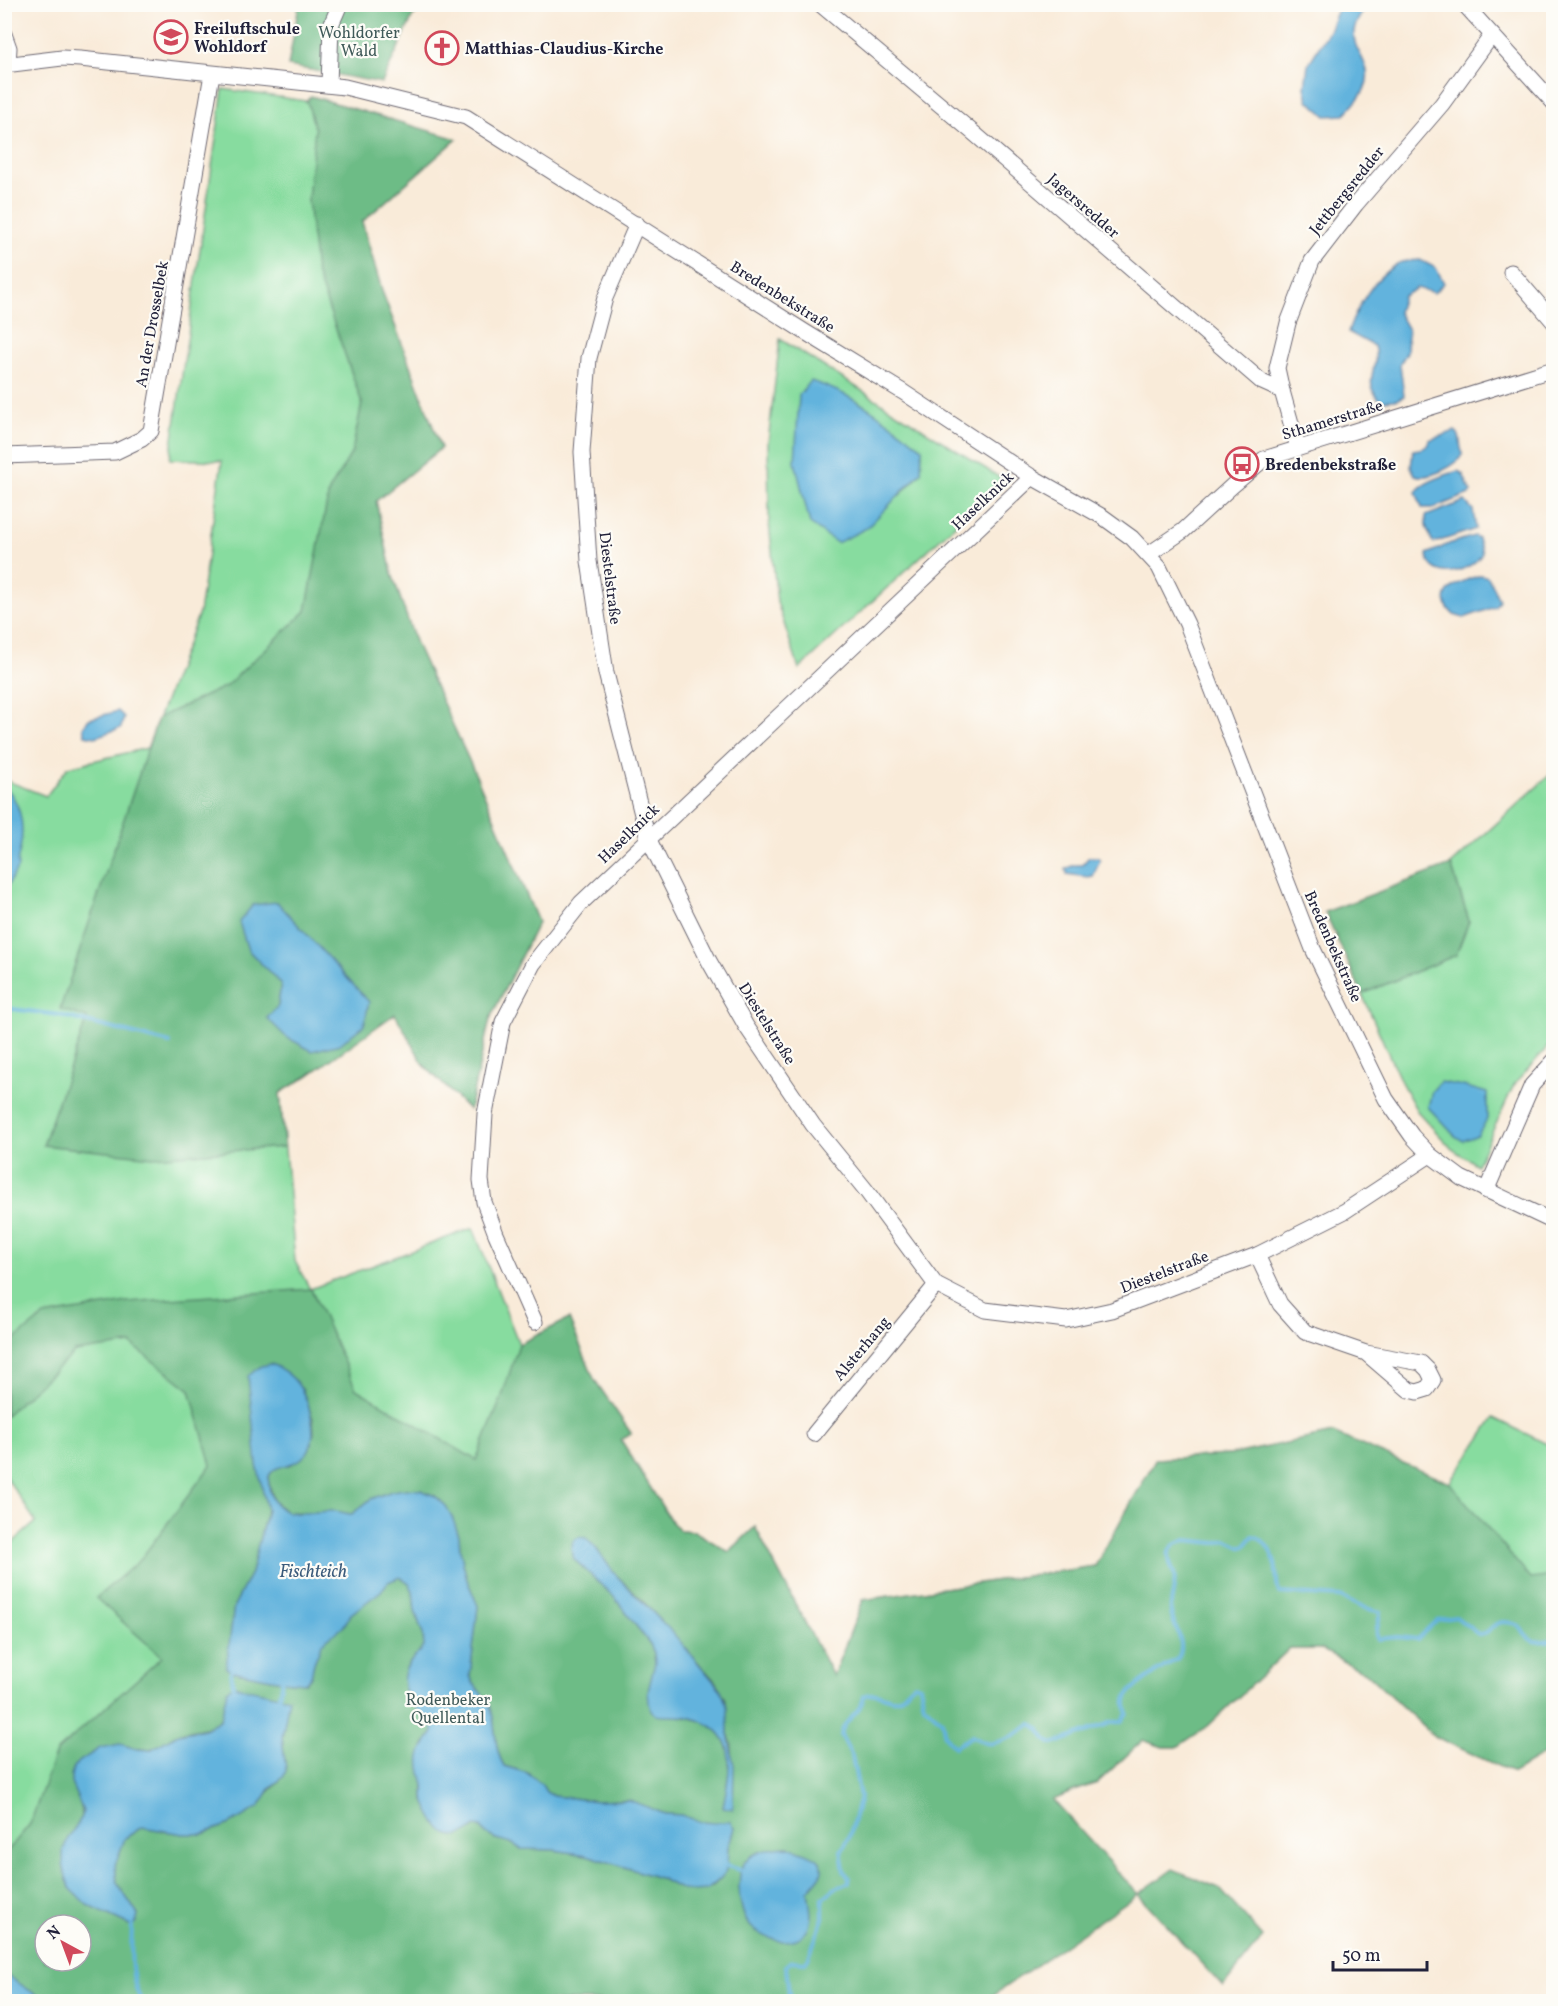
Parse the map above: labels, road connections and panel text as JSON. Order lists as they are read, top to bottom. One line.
{"streets":{"street":["Jettbergsredder","Jagersredder","Bredenbekstraße","An der Drosselbek","Sthamerstraße","Haselknick","Diestelstraße","Alsterhang"]},"crossings":[["Jettbergsredder","Jagersredder"],["Bredenbekstraße","An der Drosselbek"],["Bredenbekstraße","Sthamerstraße"],["Bredenbekstraße","Haselknick"],["Bredenbekstraße","Diestelstraße"],["Haselknick","Diestelstraße"],["Diestelstraße","Alsterhang"]],"water":["Fischteich"],"parks":["Wohldorfer Wald","Rodenbeker Quellental"],"places":{"school or university":["Freiluftschule Wohldorf"],"church":["Matthias-Claudius-Kirche"],"bus stop":["Bredenbekstraße"]},"scale_bar":"50 m","north":"top left"}
